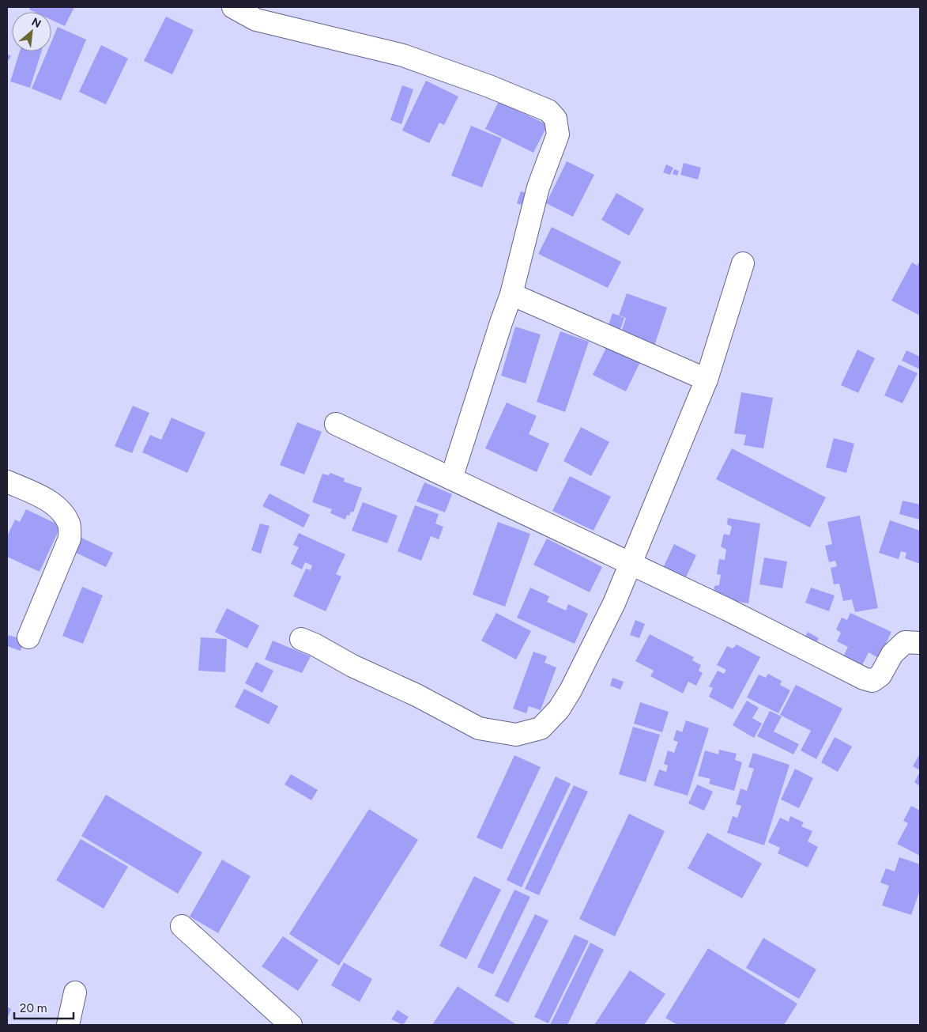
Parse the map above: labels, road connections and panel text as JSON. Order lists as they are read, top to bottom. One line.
{"scale_bar":"20 m","north":"top right"}
